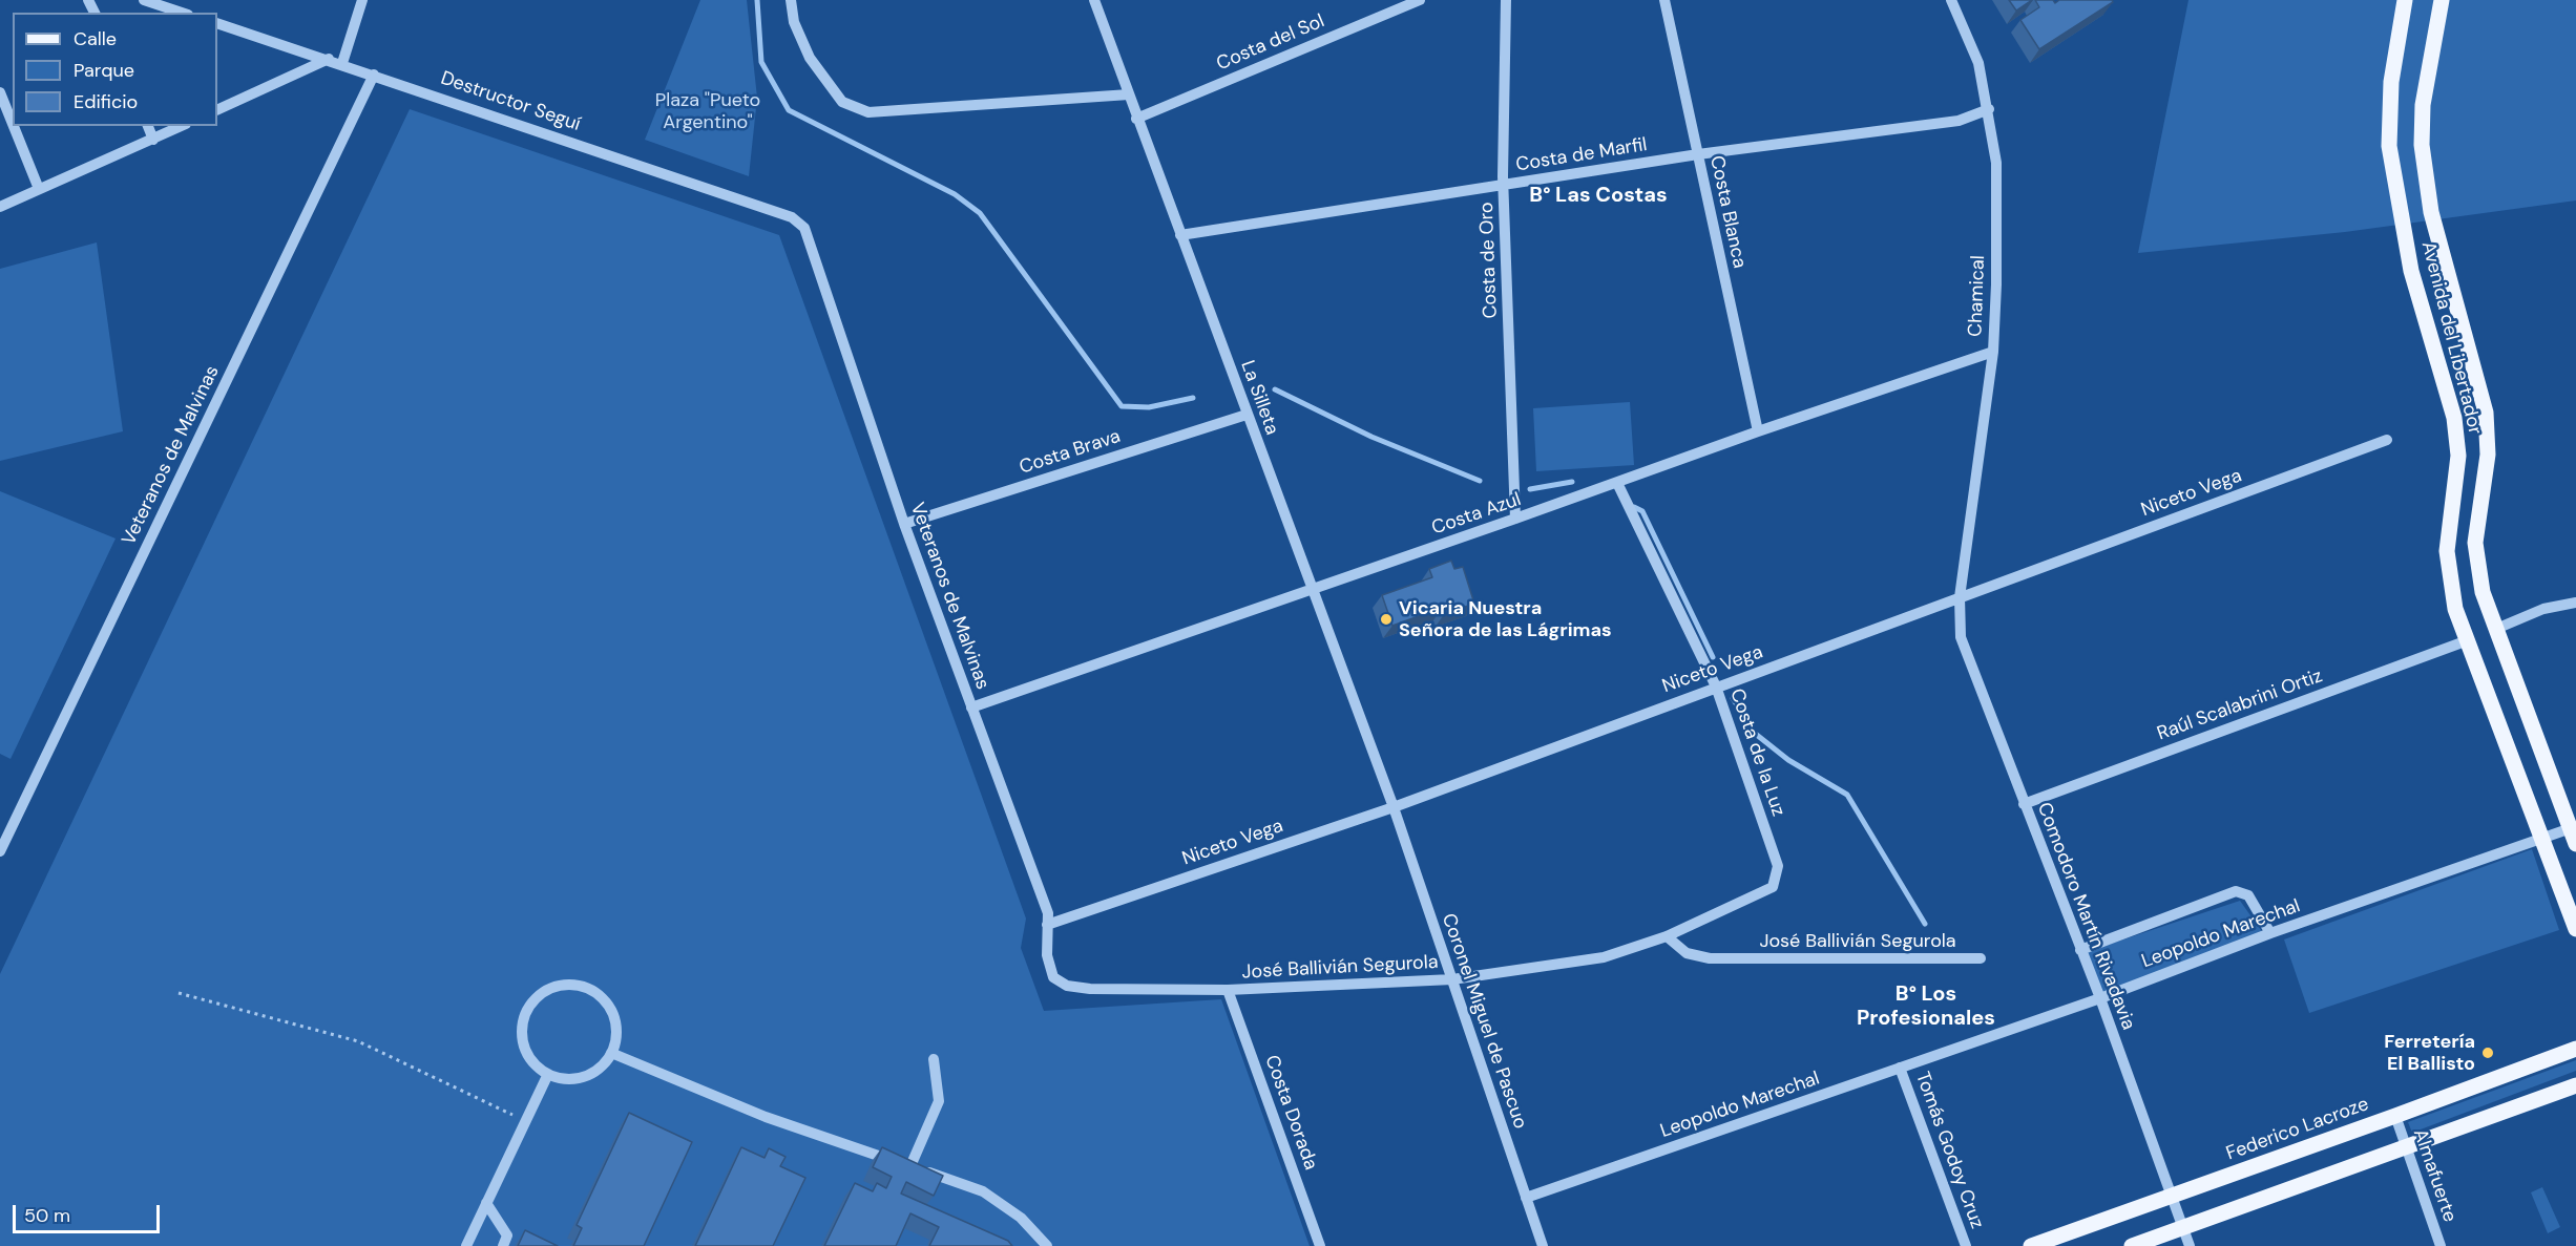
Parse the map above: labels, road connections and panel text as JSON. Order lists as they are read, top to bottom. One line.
{"streets":{"main road":["Avenida del Libertador","Federico Lacroze"],"street":["Costa del Sol","Destructor Seguí","Costa de Marfil","Costa Blanca","Costa de Oro","Chamical","La Silleta","Costa Brava","Veteranos de Malvinas","Niceto Vega","Costa Azul","Raúl Scalabrini Ortiz","Costa de la Luz","Comodoro Martín Rivadavia","Leopoldo Marechal","José Ballivián Segurola","Coronel Miguel de Pascuo","Costa Dorada","Tomás Godoy Cruz","Almafuerte"]},"crossings":[["Costa del Sol","La Silleta"],["Destructor Seguí","Veteranos de Malvinas"],["Costa de Marfil","Costa Blanca"],["Costa de Marfil","Costa de Oro"],["Costa de Marfil","Chamical"],["Costa de Marfil","La Silleta"],["Costa Blanca","Costa Azul"],["Costa de Oro","Costa Azul"],["Chamical","Niceto Vega"],["Chamical","Costa Azul"],["Chamical","Comodoro Martín Rivadavia"],["Avenida del Libertador","Raúl Scalabrini Ortiz"],["Avenida del Libertador","Leopoldo Marechal"],["La Silleta","Costa Brava"],["La Silleta","Niceto Vega"],["La Silleta","Costa Azul"],["La Silleta","Coronel Miguel de Pascuo"],["Costa Brava","Veteranos de Malvinas"],["Veteranos de Malvinas","Niceto Vega"],["Veteranos de Malvinas","Costa Azul"],["Veteranos de Malvinas","José Ballivián Segurola"],["Niceto Vega","Costa de la Luz"],["Niceto Vega","Comodoro Martín Rivadavia"],["Niceto Vega","Coronel Miguel de Pascuo"],["Costa Azul","Costa de la Luz"],["Raúl Scalabrini Ortiz","Comodoro Martín Rivadavia"],["Costa de la Luz","José Ballivián Segurola"],["Comodoro Martín Rivadavia","Leopoldo Marechal"],["Comodoro Martín Rivadavia","Federico Lacroze"],["Leopoldo Marechal","Coronel Miguel de Pascuo"],["Leopoldo Marechal","Tomás Godoy Cruz"],["José Ballivián Segurola","Coronel Miguel de Pascuo"],["José Ballivián Segurola","Costa Dorada"],["Federico Lacroze","Almafuerte"]],"districts":["B° Las Costas","B° Los Profesionales"],"parks":["Plaza \"Pueto Argentino\""],"places":["Vicaria Nuestra Señora de las Lágrimas","Ferretería El Ballisto"],"legend":["Calle","Parque","Edificio"],"scale_bar":"50 m"}
